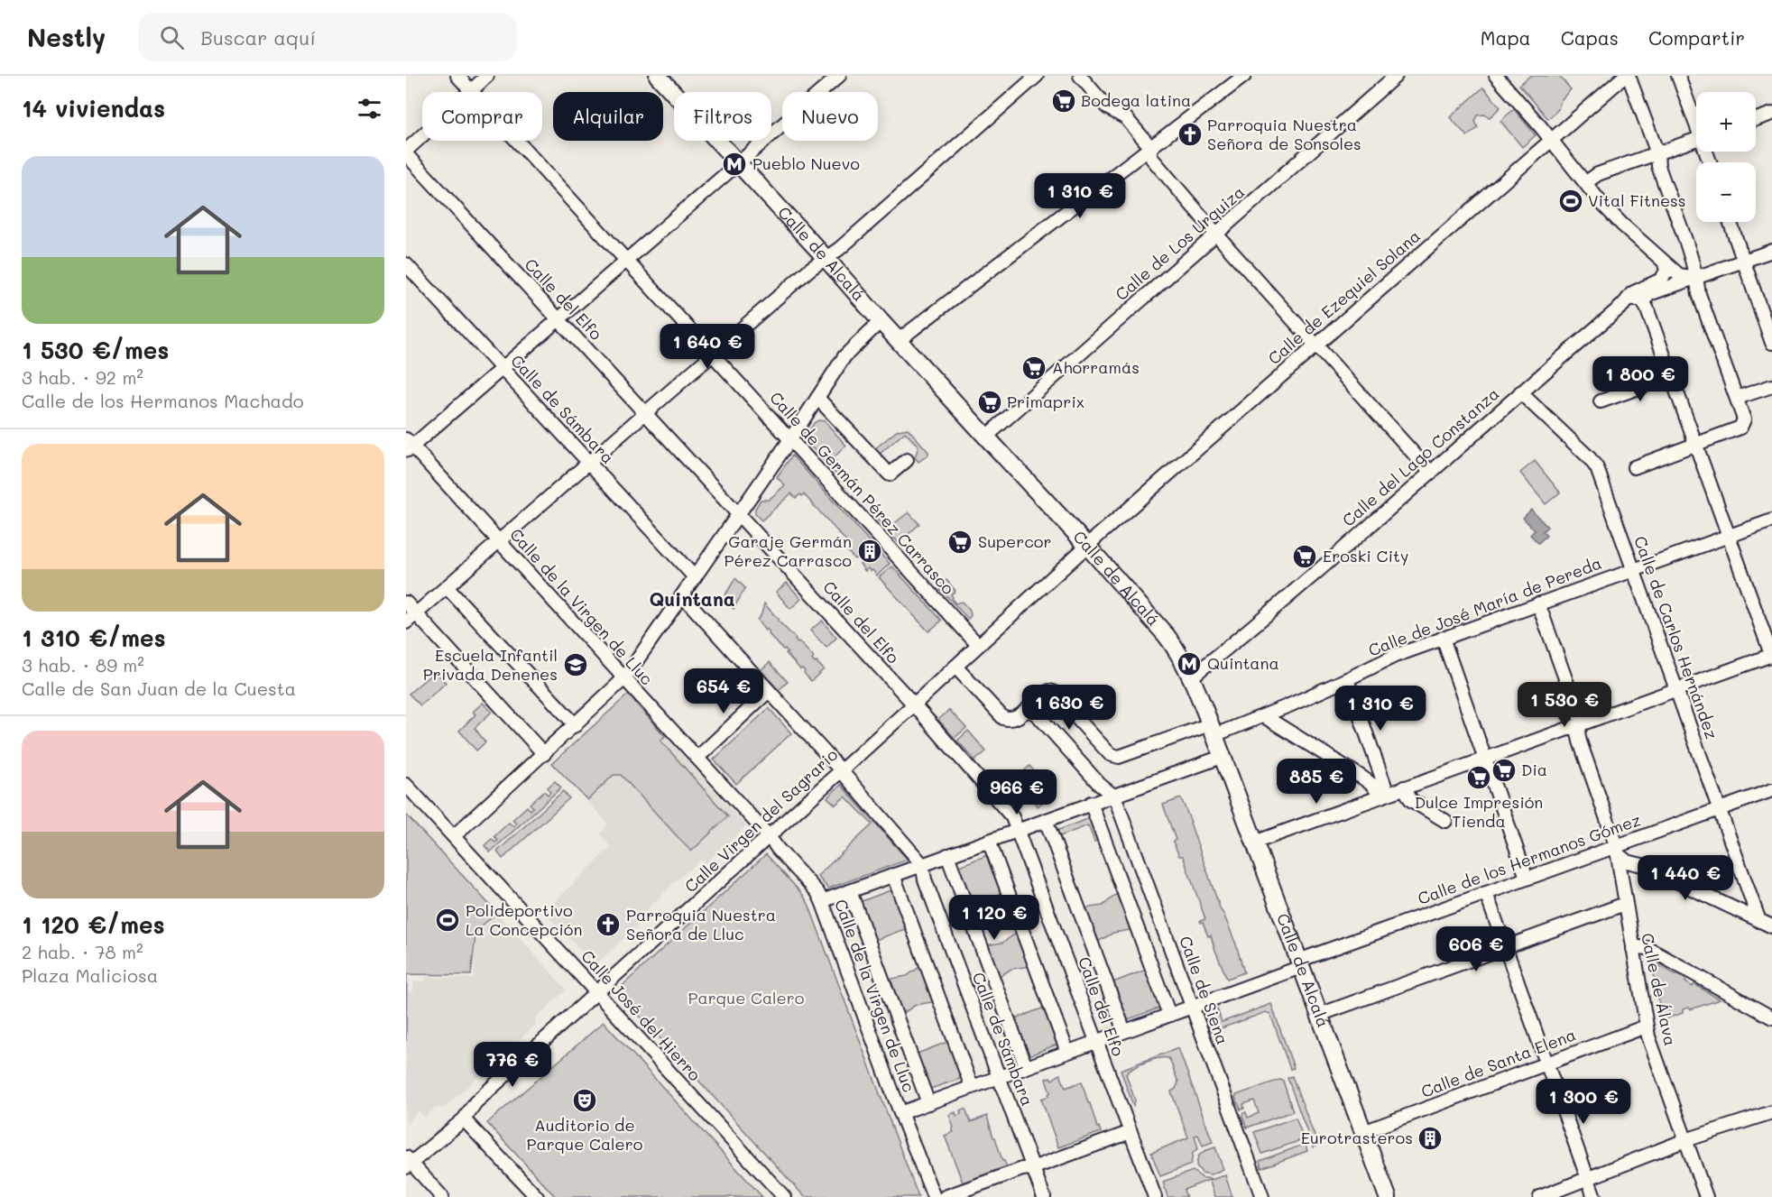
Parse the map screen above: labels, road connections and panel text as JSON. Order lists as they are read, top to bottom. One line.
{"streets":{"main road":["Calle de Alcalá"],"street":["Calle de Los Urquiza","Calle de Ezequiel Solana","Calle del Elfo","Calle de Sámbara","Calle del Lago Constanza","Calle de Germán Pérez Carrasco","Calle de la Virgen de Lluc","Calle de José María de Pereda","Calle de Carlos Hernández","Calle Virgen del Sagrario","Calle de los Hermanos Gómez","Calle de Álava","Calle de Siena","Calle José del Hierro","Calle de Santa Elena"]},"crossings":[["Calle de Los Urquiza","Calle de Alcalá"],["Calle de Alcalá","Calle de Ezequiel Solana"],["Calle de Alcalá","Calle del Lago Constanza"],["Calle de Alcalá","Calle de José María de Pereda"],["Calle de Alcalá","Calle Virgen del Sagrario"],["Calle de Alcalá","Calle de los Hermanos Gómez"],["Calle de Alcalá","Calle de Santa Elena"],["Calle de Ezequiel Solana","Calle Virgen del Sagrario"],["Calle del Elfo","Calle Virgen del Sagrario"],["Calle del Elfo","Calle de los Hermanos Gómez"],["Calle de Sámbara","Calle Virgen del Sagrario"],["Calle de Sámbara","Calle de los Hermanos Gómez"],["Calle del Lago Constanza","Calle de Carlos Hernández"],["Calle de Germán Pérez Carrasco","Calle Virgen del Sagrario"],["Calle de la Virgen de Lluc","Calle Virgen del Sagrario"],["Calle de la Virgen de Lluc","Calle de los Hermanos Gómez"],["Calle de José María de Pereda","Calle de Carlos Hernández"],["Calle de José María de Pereda","Calle de Álava"],["Calle de Carlos Hernández","Calle de los Hermanos Gómez"],["Calle Virgen del Sagrario","Calle José del Hierro"],["Calle de los Hermanos Gómez","Calle de Álava"],["Calle de los Hermanos Gómez","Calle de Siena"],["Calle de Álava","Calle de Santa Elena"]],"districts":["Quintana"],"parks":["Parque Calero"],"places":{"supermarket":["Bodega latina","Ahorramás","Primaprix","Supercor","Eroski City","Dia","Dulce Impresión Tienda"],"church":["Parroquia Nuestra Señora de Sonsoles","Parroquia Nuestra Señora de Lluc"],"metro station":["Pueblo Nuevo","Quintana"],"sports":["Vital Fitness","Polideportivo La Concepción"],"building":["Garaje Germán Pérez Carrasco","Eurotrasteros"],"school or university":["Escuela Infantil Privada Denenes"],"theatre":["Auditorio de Parque Calero"]},"page":{"header":"Nestly","search":"Buscar aquí","nav":["Mapa","Capas","Compartir"],"heading":"14 viviendas","map_buttons":["+","−"],"chip":["Comprar","Alquilar","Filtros","Nuevo"],"list":[{"name":"1 530 €/mes","note":"3 hab. · 92 m² · Calle de los Hermanos Machado"},{"name":"1 310 €/mes","note":"3 hab. · 89 m² · Calle de San Juan de la Cuesta"},{"name":"1 120 €/mes","note":"2 hab. · 78 m² · Plaza Maliciosa"}],"price":["1 310 €","1 640 €","1 800 €","654 €","1 530 €","1 630 €","1 310 €","885 €","966 €","1 440 €","1 120 €","606 €","776 €","1 300 €"]}}
